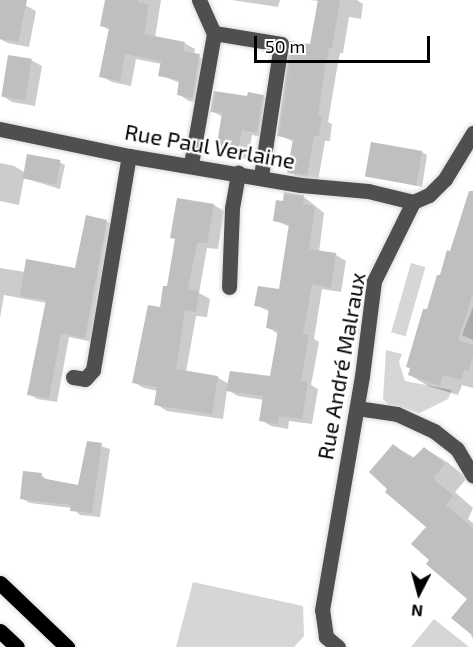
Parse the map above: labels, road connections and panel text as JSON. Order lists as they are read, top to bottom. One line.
{"streets":{"street":["Rue Paul Verlaine","Rue André Malraux"]},"crossings":[["Rue Paul Verlaine","Rue André Malraux"]],"scale_bar":"50 m","north":"bottom"}
